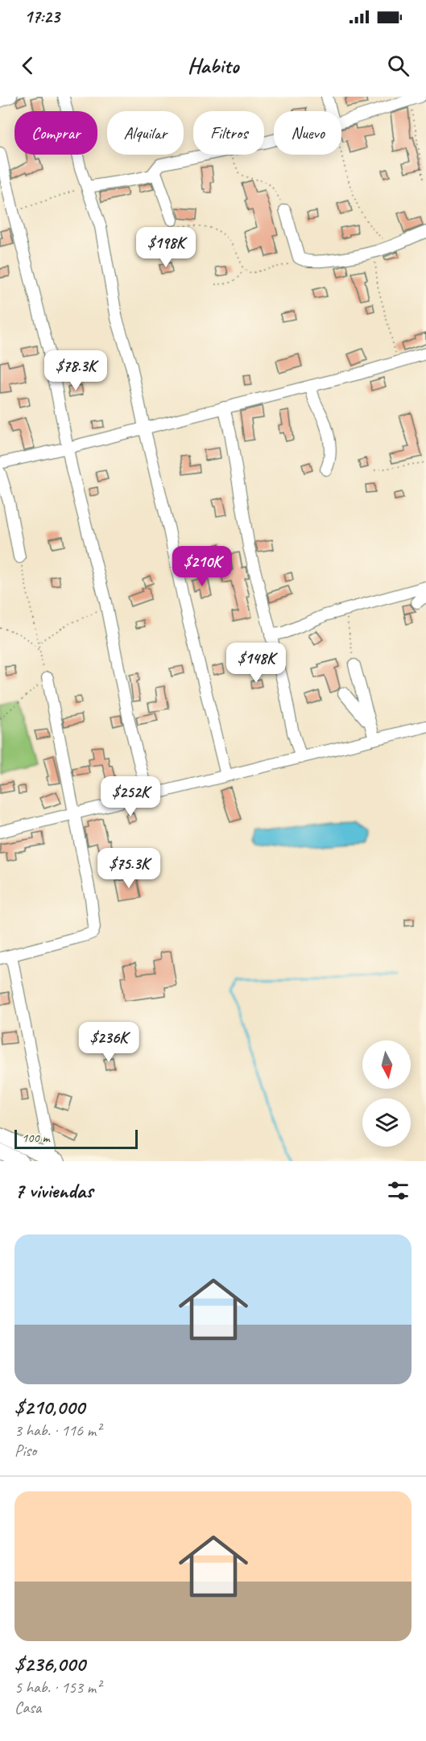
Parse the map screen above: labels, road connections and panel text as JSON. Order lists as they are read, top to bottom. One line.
{"scale_bar":"100 m","north":"bottom","page":{"status":"17:23","header":"Habito","chip":["Comprar","Alquilar","Filtros","Nuevo"],"price":["$198K","$78.3K","$210K","$148K","$252K","$75.3K","$236K"],"scale":"100 m","heading":"7 viviendas","list":[{"name":"$210,000","note":"3 hab. · 116 m² · Piso"},{"name":"$236,000","note":"5 hab. · 153 m² · Casa"}]}}
